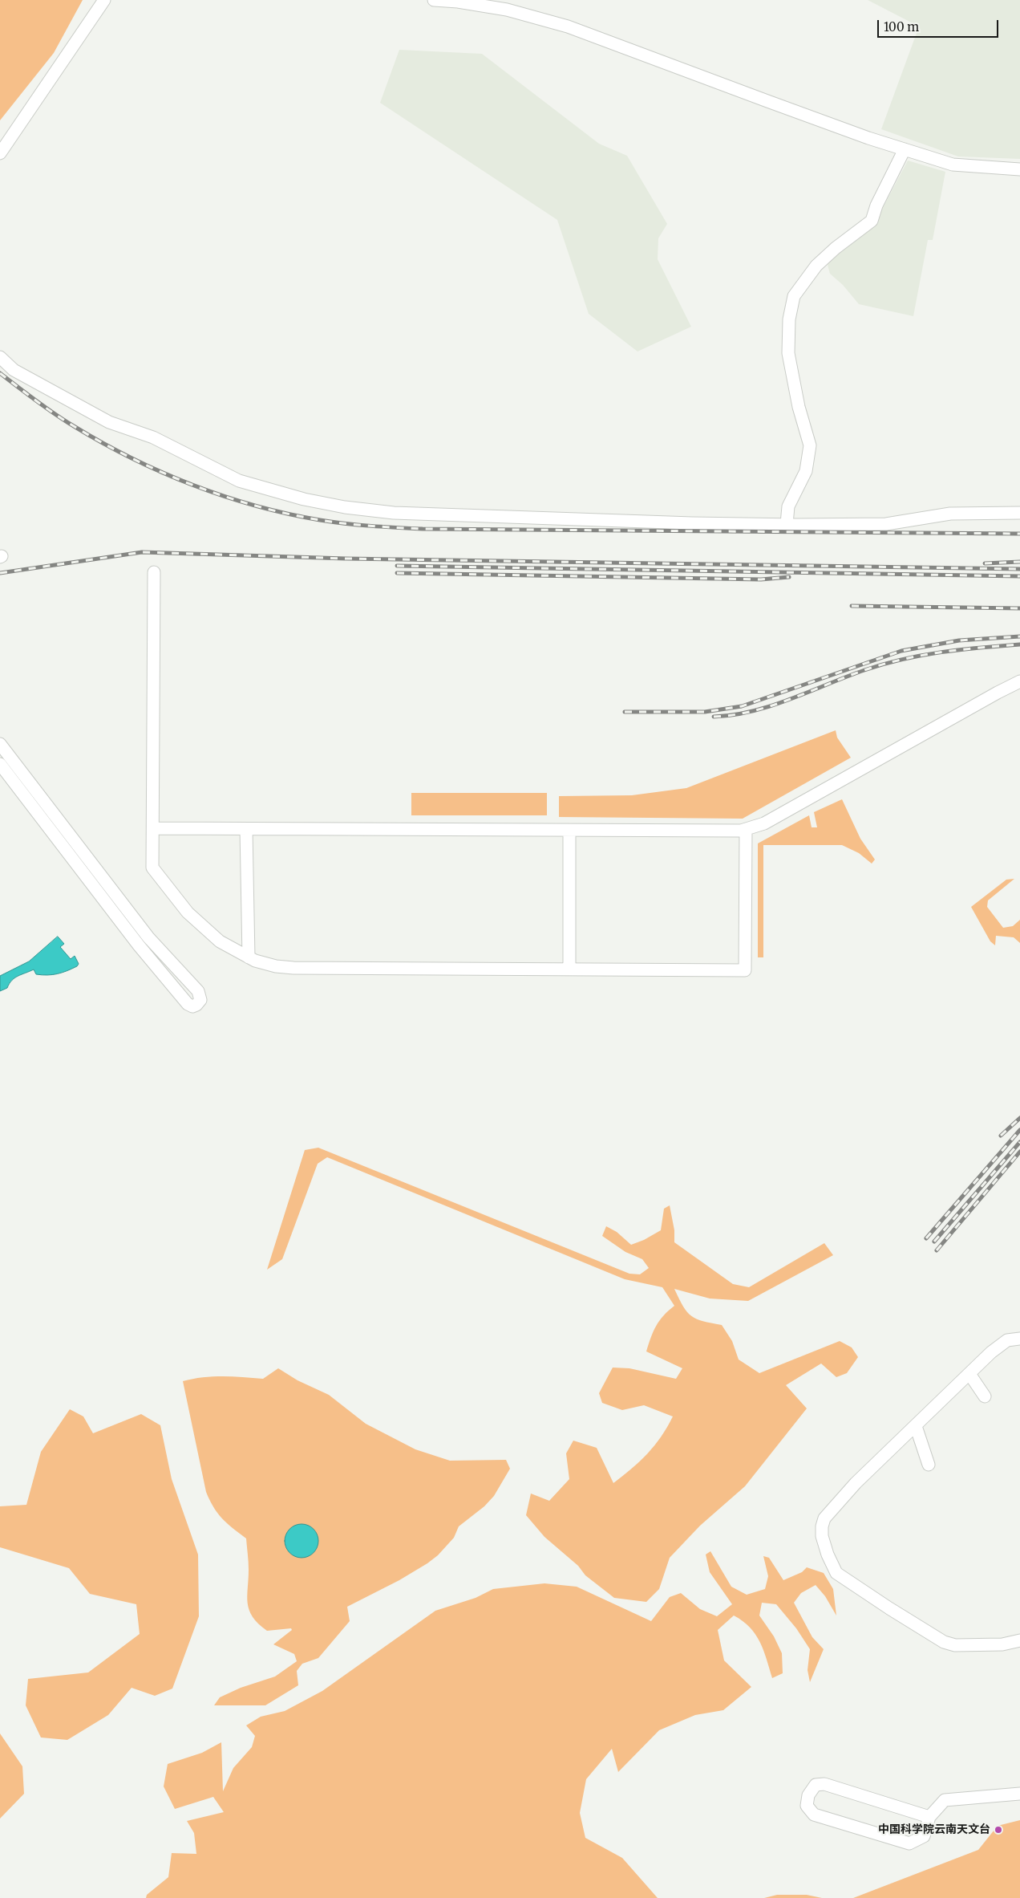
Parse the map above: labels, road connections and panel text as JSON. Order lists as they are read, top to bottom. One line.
{"places":["中国科学院云南天文台"],"scale_bar":"100 m"}
